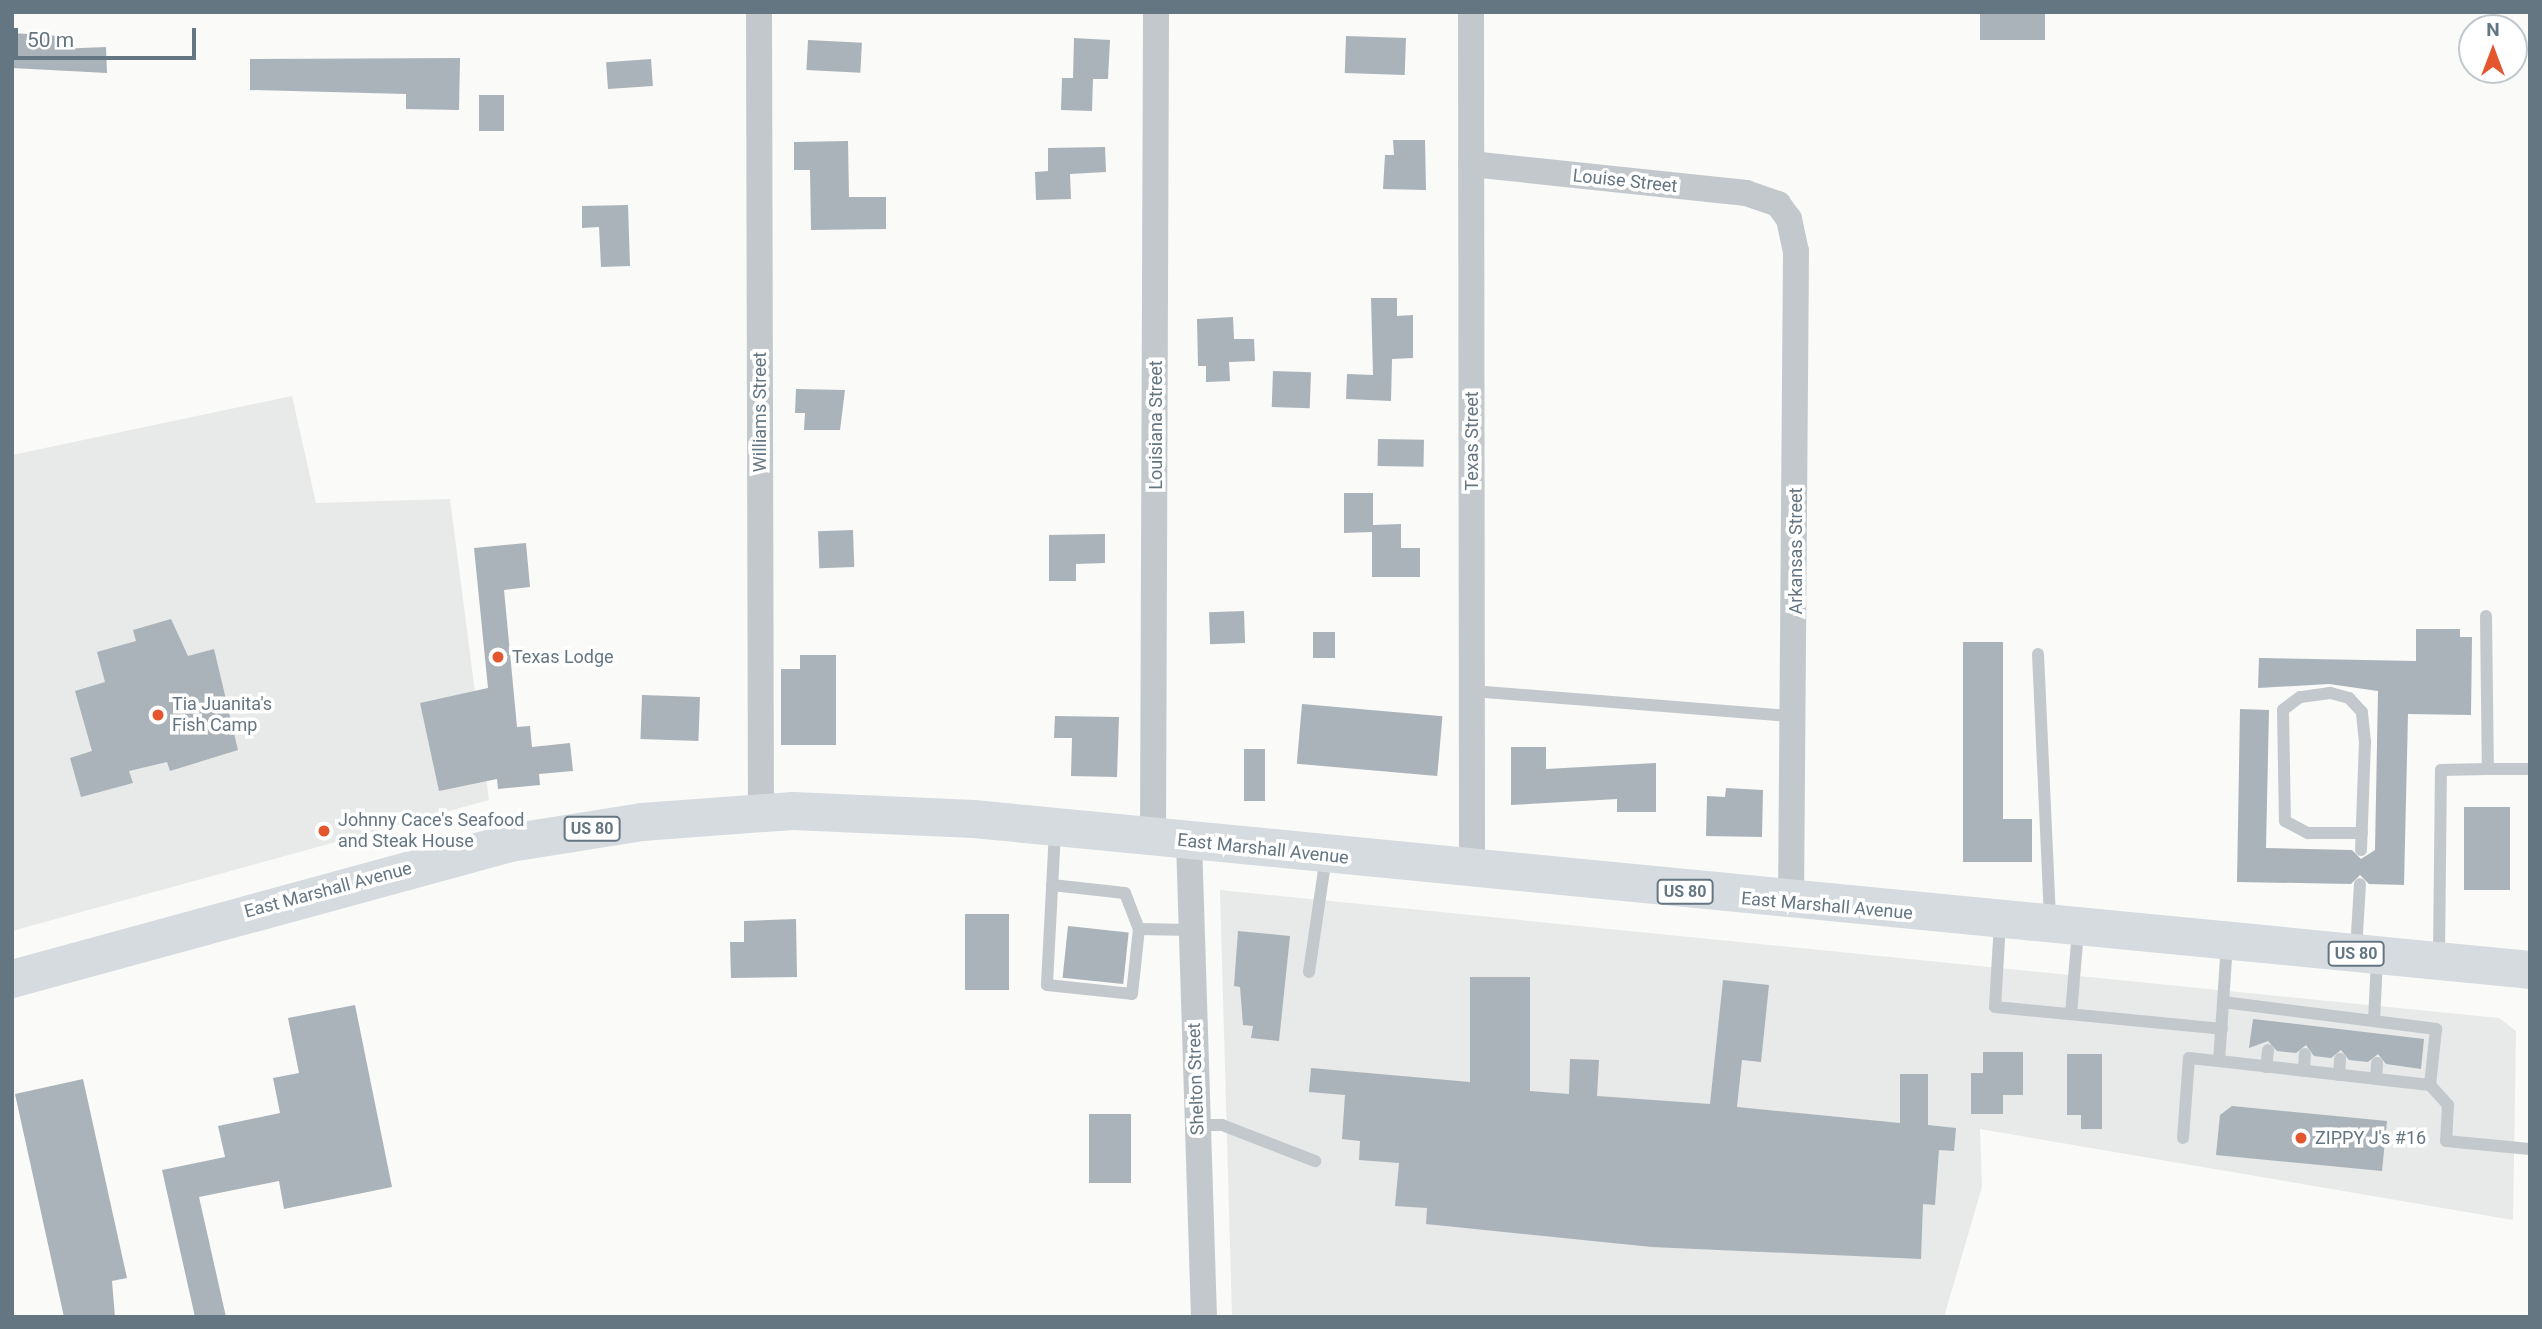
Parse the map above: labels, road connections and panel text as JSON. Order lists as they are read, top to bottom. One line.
{"streets":{"main road":["US 80","East Marshall Avenue"],"street":["Louise Street","Williams Street","Louisiana Street","Texas Street","Arkansas Street","Shelton Street"]},"crossings":[["Louise Street","Texas Street"],["Louise Street","Arkansas Street"],["Williams Street","East Marshall Avenue"],["Louisiana Street","East Marshall Avenue"],["Louisiana Street","Shelton Street"],["Texas Street","East Marshall Avenue"],["Arkansas Street","East Marshall Avenue"],["East Marshall Avenue","Shelton Street"]],"places":["Texas Lodge","Tia Juanita's Fish Camp","Johnny Cace's Seafood and Steak House","ZIPPY J's #16"],"scale_bar":"50 m","north":"top"}
